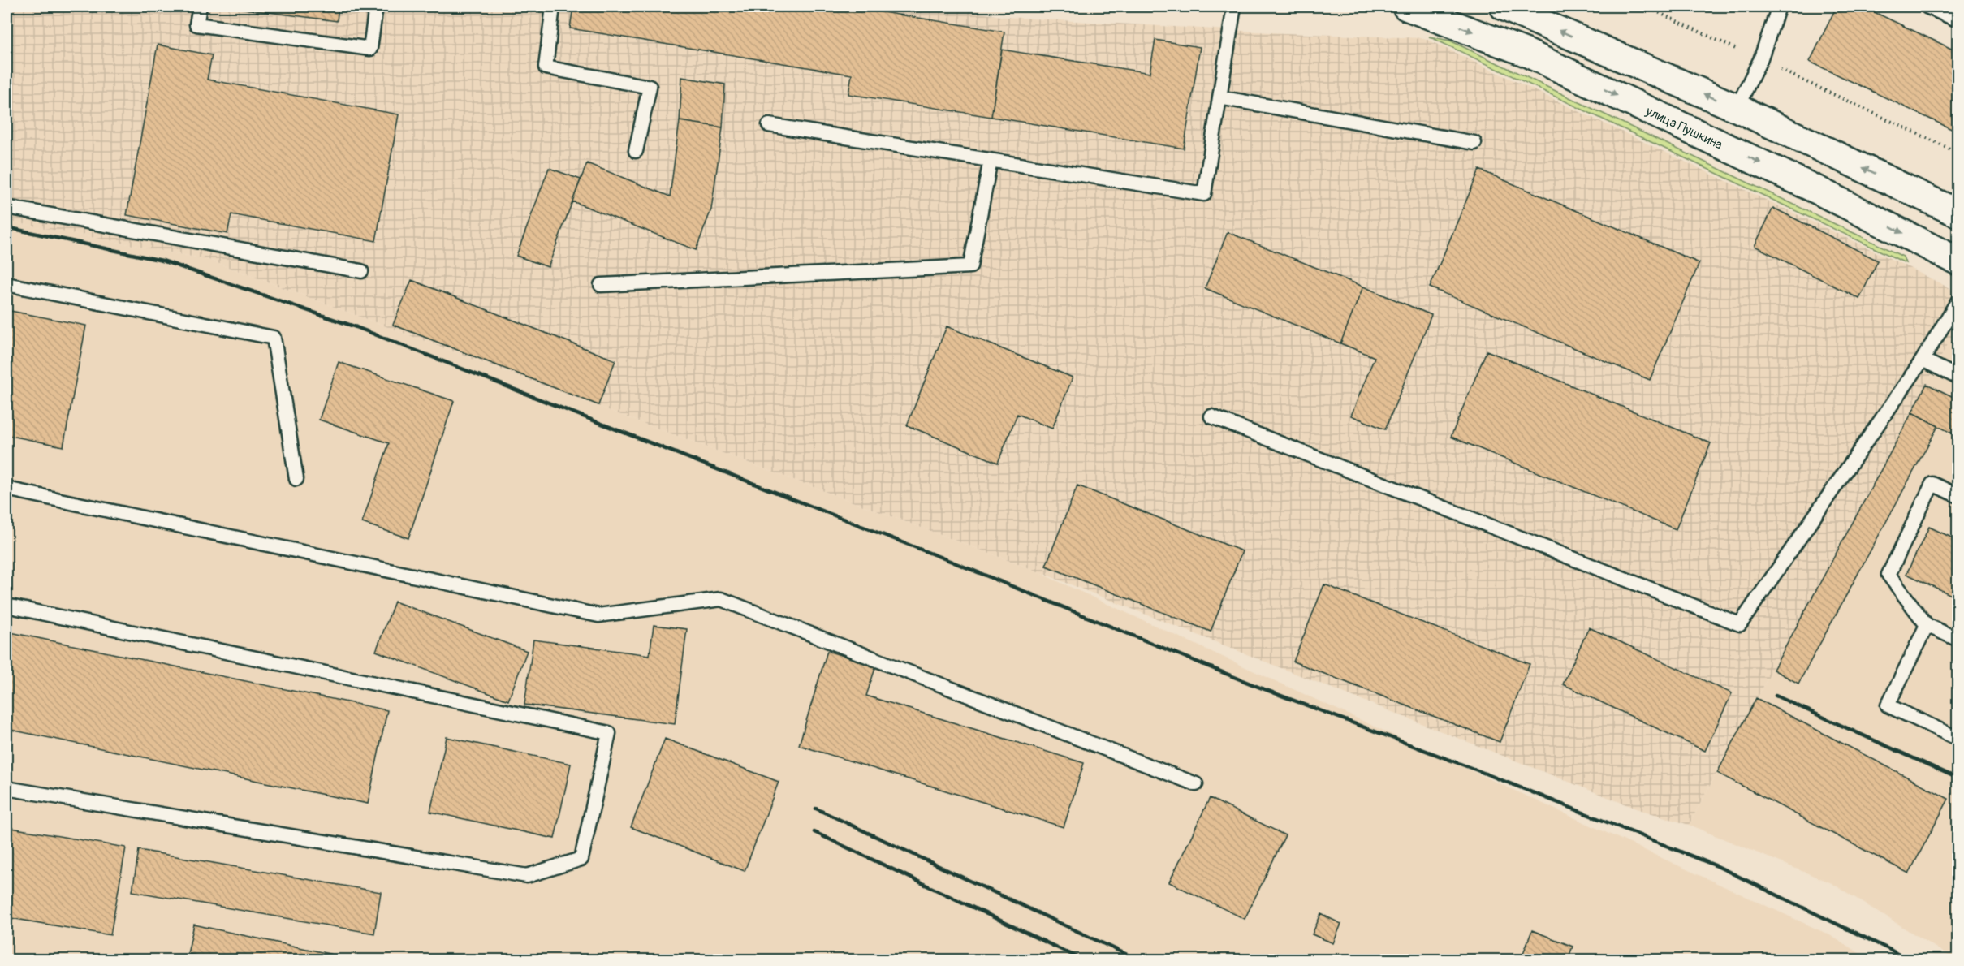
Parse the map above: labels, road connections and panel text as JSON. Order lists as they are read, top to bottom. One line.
{"streets":{"main road":["улица Пушкина"]}}
